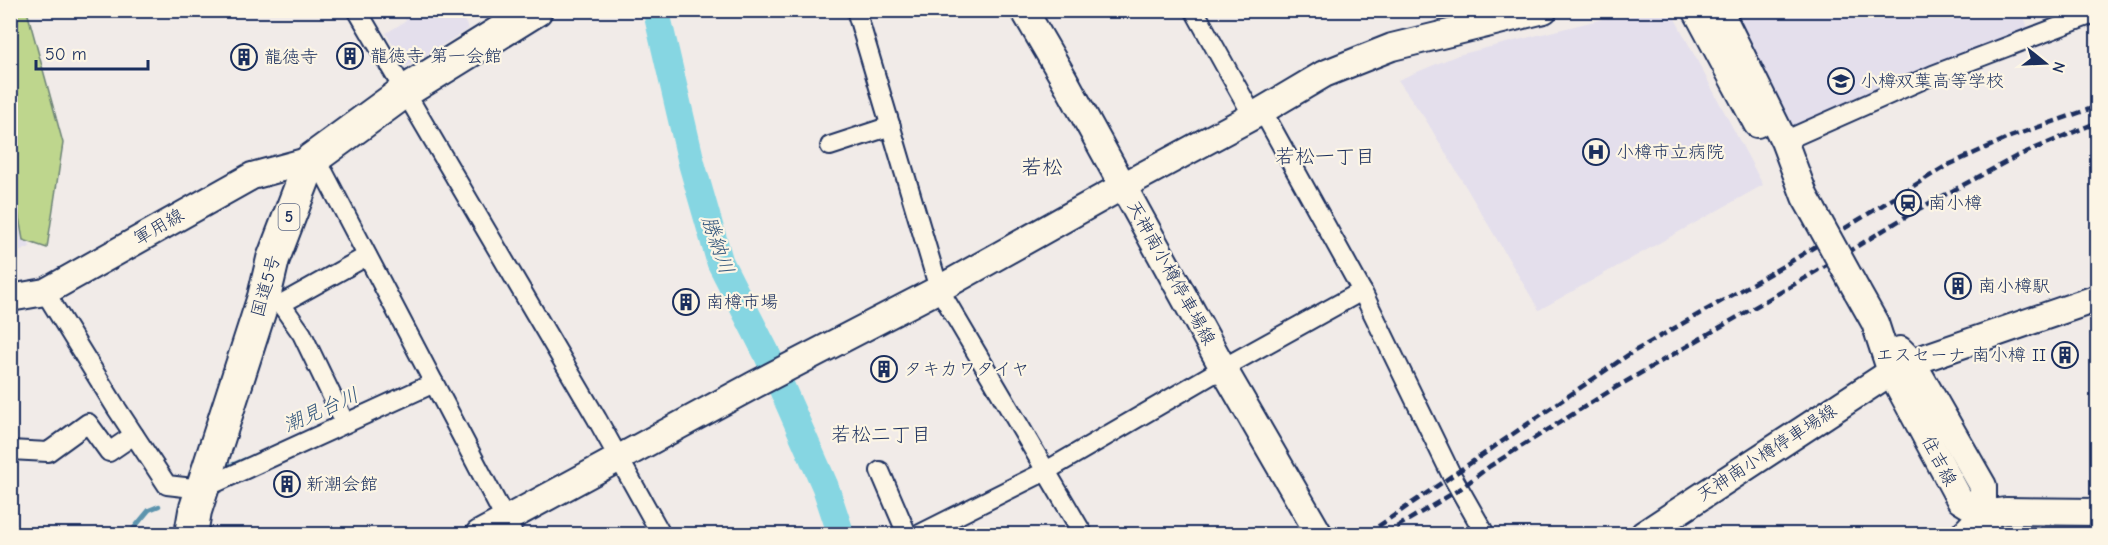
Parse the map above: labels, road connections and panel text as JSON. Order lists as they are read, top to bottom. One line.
{"streets":{"highway":["5","国道5号"],"street":["軍用線","天神南小樽停車場線","住吉線"]},"crossings":[["軍用線","国道5号"],["天神南小樽停車場線","住吉線"]],"districts":["若松一丁目","若松","若松二丁目"],"water":["勝納川","潮見台川"],"places":{"building":["龍徳寺 第一会館","龍徳寺","南小樽駅","南樽市場","エスセーナ 南小樽 II","タキカワタイヤ","新潮会館"],"school or university":["小樽双葉高等学校"],"hospital":["小樽市立病院"],"station":["南小樽"]},"scale_bar":"50 m","north":"right"}
